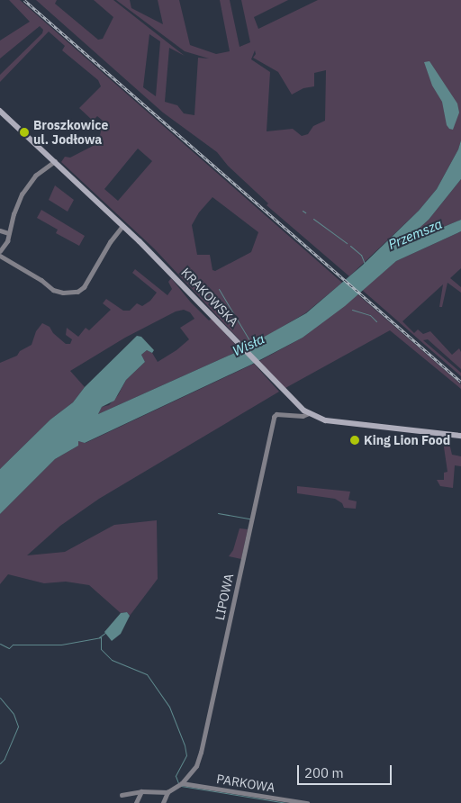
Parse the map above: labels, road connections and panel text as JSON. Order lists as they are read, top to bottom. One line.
{"streets":{"street":["KRAKOWSKA","LIPOWA","PARKOWA"]},"crossings":[["KRAKOWSKA","LIPOWA"],["LIPOWA","PARKOWA"]],"water":["Przemsza","Wisła"],"places":["Broszkowice ul. Jodłowa","King Lion Food"],"scale_bar":"200 m"}
